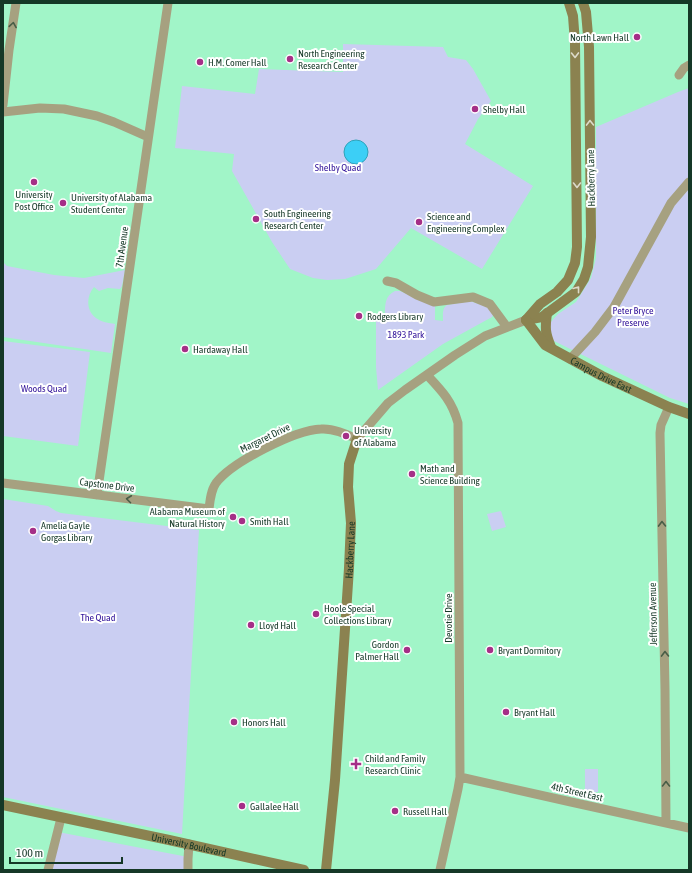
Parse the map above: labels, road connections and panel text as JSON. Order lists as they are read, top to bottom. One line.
{"streets":{"street":["Hackberry Lane","7th Avenue","Campus Drive East","Margaret Drive","Capstone Drive","Jefferson Avenue","Devotie Drive","4th Street East","University Boulevard"]},"crossings":[["Hackberry Lane","Campus Drive East"],["Hackberry Lane","Margaret Drive"],["Hackberry Lane","Devotie Drive"],["7th Avenue","Capstone Drive"],["Campus Drive East","Jefferson Avenue"],["Margaret Drive","Capstone Drive"],["Jefferson Avenue","4th Street East"],["Devotie Drive","4th Street East"]],"one_way":["Capstone Drive","Jefferson Avenue"],"parks":["Shelby Quad","Peter Bryce Preserve","1893 Park","Woods Quad","The Quad"],"places":{"other":["North Lawn Hall","North Engineering Research Center","H.M. Comer Hall","Shelby Hall","University Post Office","University of Alabama Student Center","South Engineering Research Center","Science and Engineering Complex","Rodgers Library","Hardaway Hall","University of Alabama","Math and Science Building","Alabama Museum of Natural History","Smith Hall","Amelia Gayle Gorgas Library","Hoole Special Collections Library","Lloyd Hall","Gordon Palmer Hall","Bryant Dormitory","Bryant Hall","Honors Hall","Gallalee Hall","Russell Hall"],"health":["Child and Family Research Clinic"]},"scale_bar":"100 m"}
